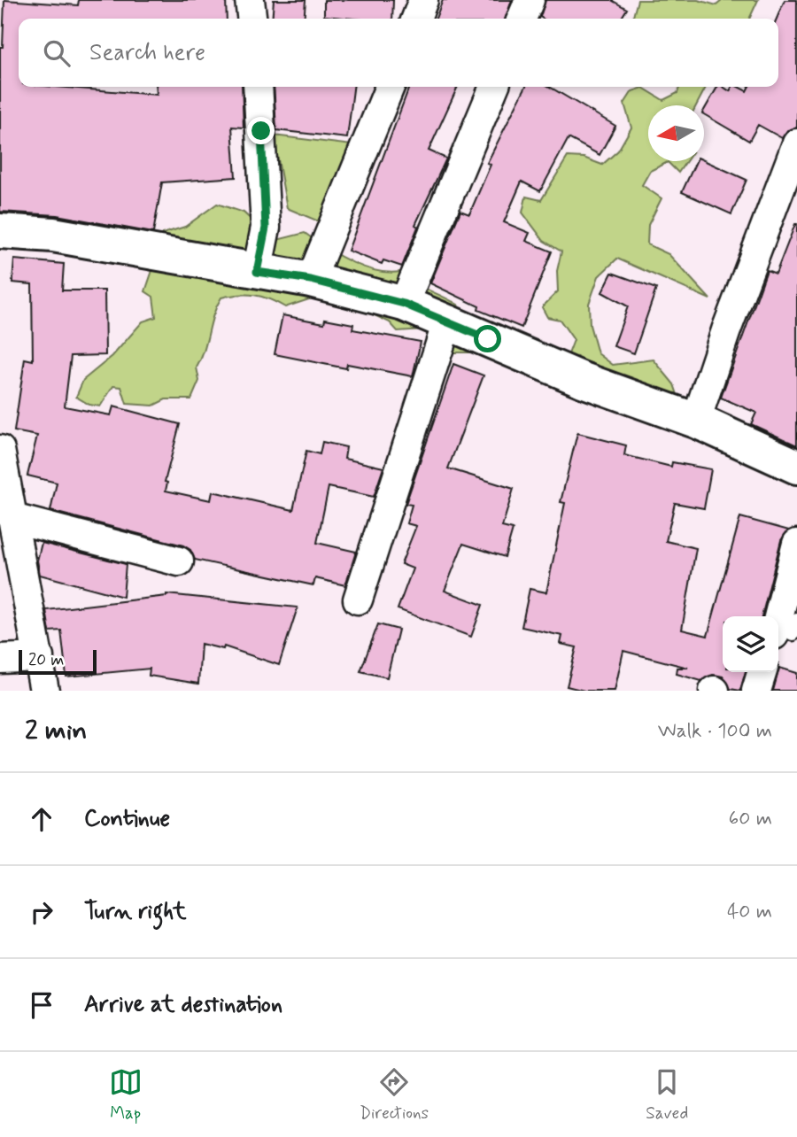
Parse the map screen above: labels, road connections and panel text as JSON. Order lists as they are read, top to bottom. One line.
{"scale_bar":"20 m","north":"left","page":{"search":"Search here","scale":"20 m","heading":["2 min","Walk · 100 m"],"list":[["Continue","60 m"],["Turn right","40 m"],"Arrive at destination"],"nav":["Map","Directions","Saved"]}}
